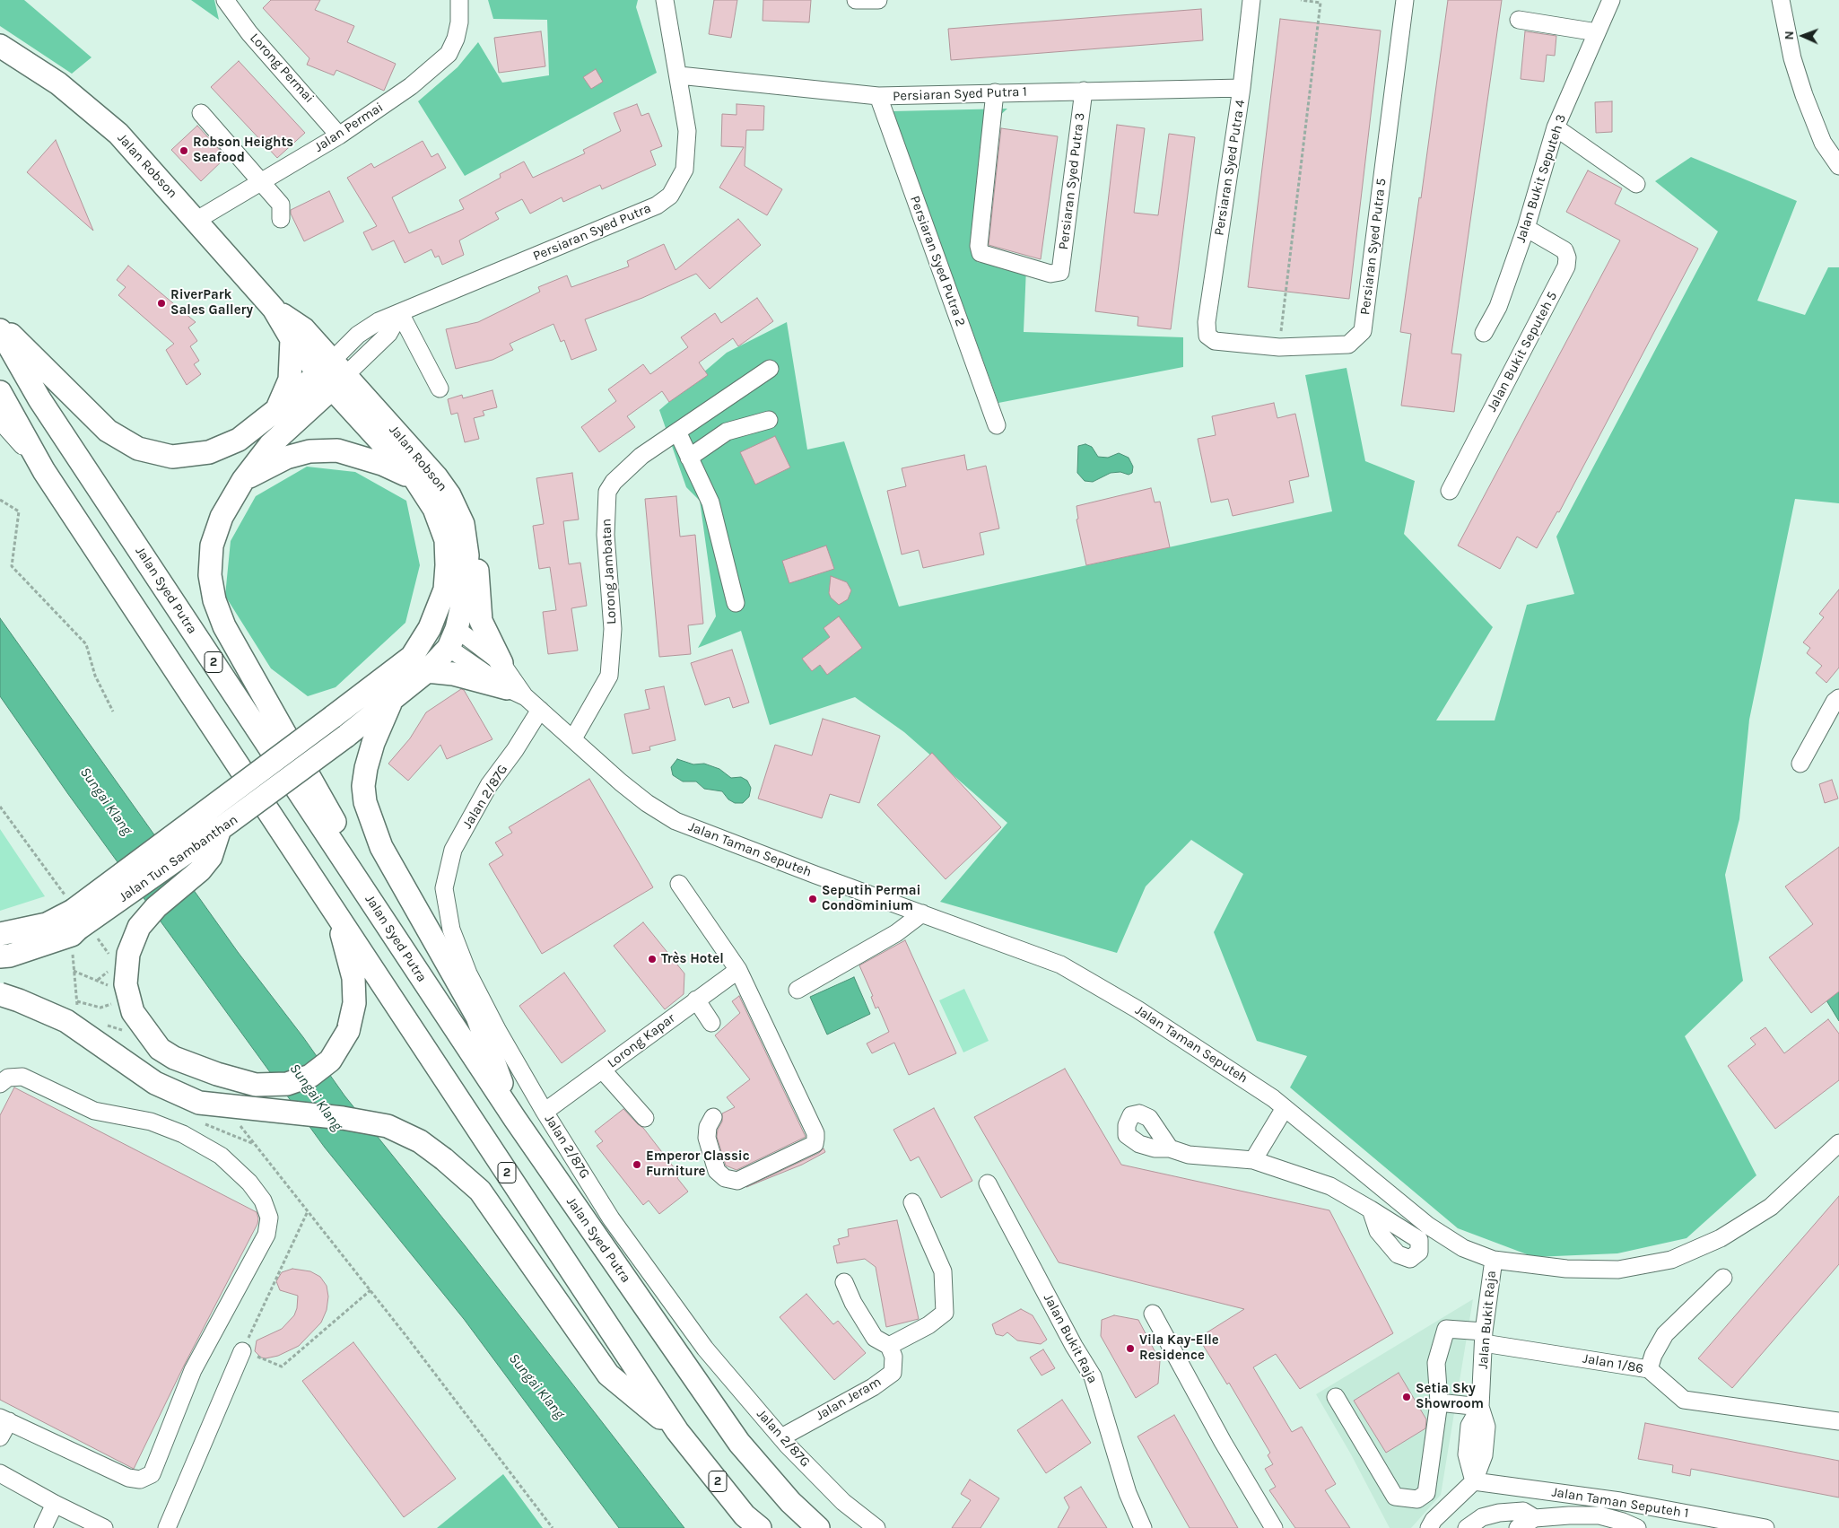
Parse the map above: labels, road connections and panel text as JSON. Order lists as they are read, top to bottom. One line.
{"streets":{"main road":["Jalan Robson","Jalan Syed Putra","2","Jalan Tun Sambanthan"],"street":["Lorong Permai","Persiaran Syed Putra 1","Jalan Permai","Persiaran Syed Putra 4","Jalan Bukit Seputeh 3","Persiaran Syed Putra 3","Persiaran Syed Putra","Persiaran Syed Putra 5","Persiaran Syed Putra 2","Jalan Bukit Seputeh 5","Lorong Jambatan","Jalan 2/87G","Jalan Taman Seputeh","Lorong Kapar","Jalan Bukit Raja","Jalan 1/86","Jalan Jeram","Jalan Taman Seputeh 1"]},"crossings":[["Lorong Permai","Jalan Permai"],["Persiaran Syed Putra 1","Persiaran Syed Putra 4"],["Persiaran Syed Putra 1","Persiaran Syed Putra 3"],["Persiaran Syed Putra 1","Persiaran Syed Putra"],["Persiaran Syed Putra 1","Persiaran Syed Putra 2"],["Jalan Permai","Jalan Robson"],["Jalan Robson","Jalan Taman Seputeh"],["Jalan Robson","Jalan Tun Sambanthan"],["Persiaran Syed Putra 4","Persiaran Syed Putra 5"],["Jalan Bukit Seputeh 3","Jalan Bukit Seputeh 5"],["Lorong Jambatan","Jalan Taman Seputeh"],["Jalan 2/87G","Jalan Taman Seputeh"],["Jalan 2/87G","Lorong Kapar"],["Jalan 2/87G","Jalan Jeram"],["Jalan Taman Seputeh","Jalan Bukit Raja"],["Jalan Bukit Raja","Jalan 1/86"],["Jalan Bukit Raja","Jalan Taman Seputeh 1"]],"water":["Sungai Klang"],"places":["Robson Heights Seafood","RiverPark Sales Gallery","Seputih Permai Condominium","Très Hotel","Emperor Classic Furniture","Vila Kay-Elle Residence","Setia Sky Showroom"],"north":"left"}
